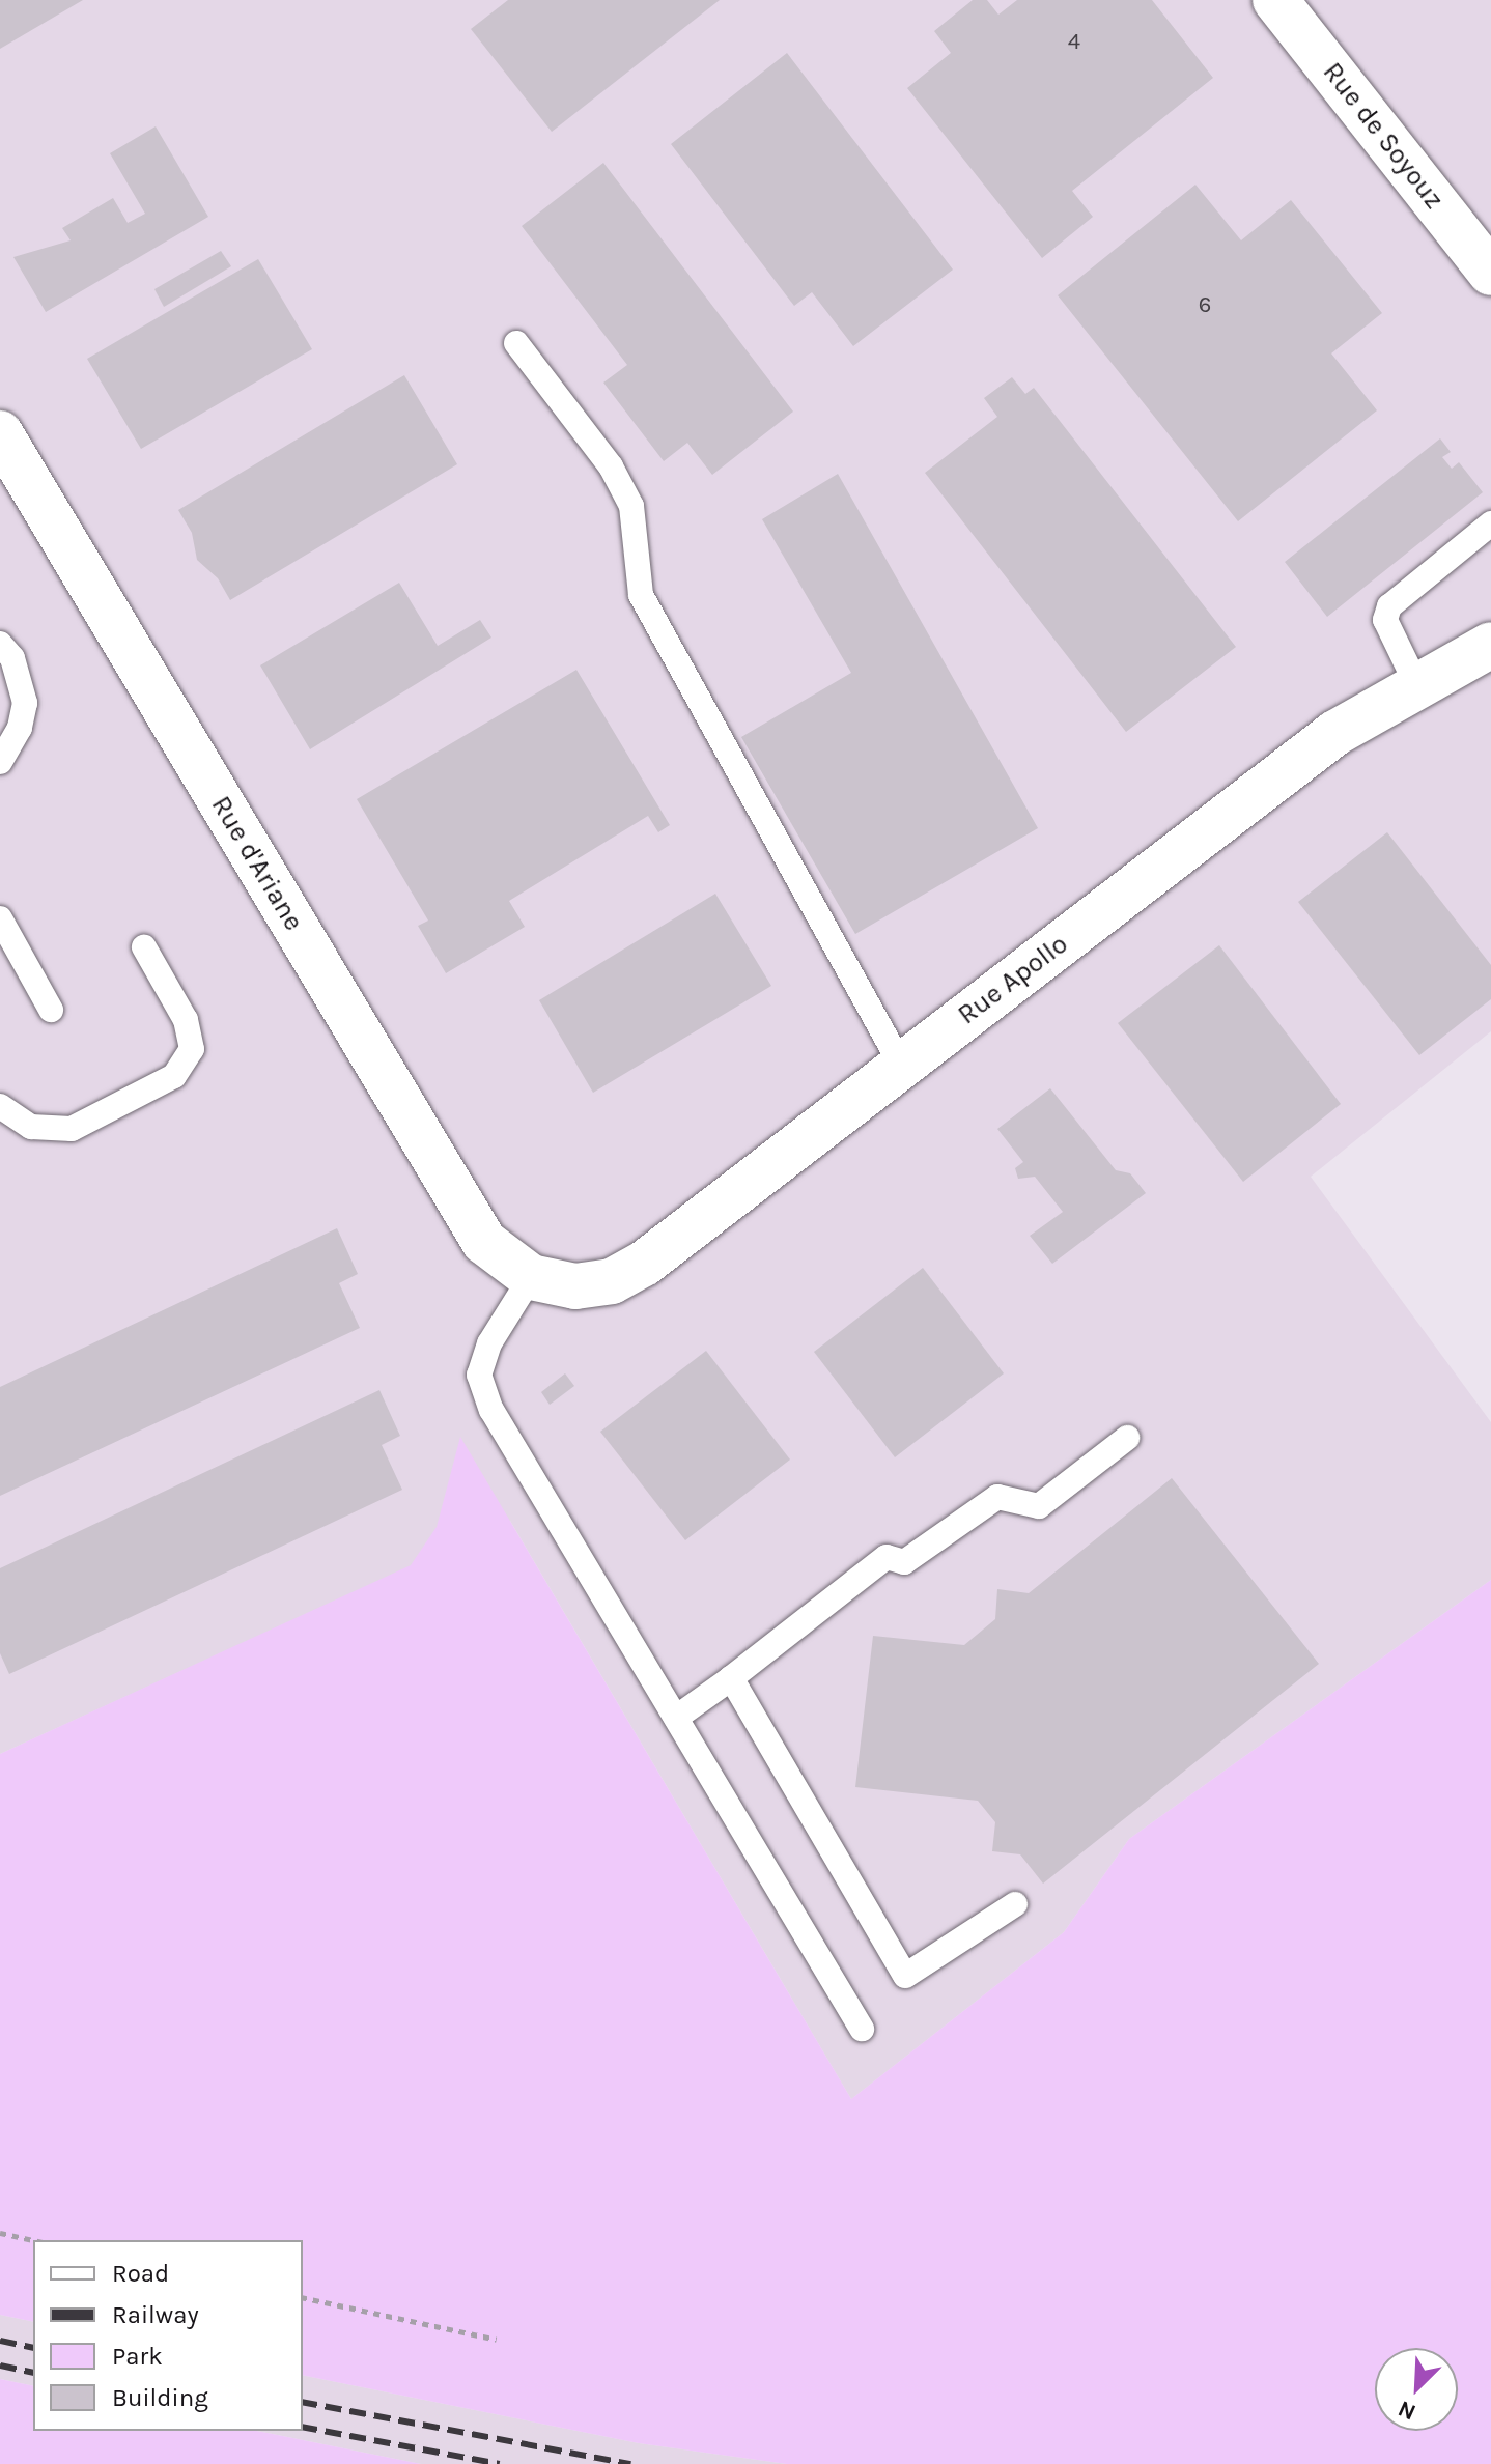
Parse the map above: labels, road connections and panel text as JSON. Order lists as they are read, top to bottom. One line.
{"streets":{"street":["Rue de Soyouz","Rue d'Ariane","Rue Apollo"]},"crossings":[["Rue d'Ariane","Rue Apollo"]],"house_numbers":["4","6"],"legend":["Road","Railway","Park","Building"],"north":"bottom left"}
